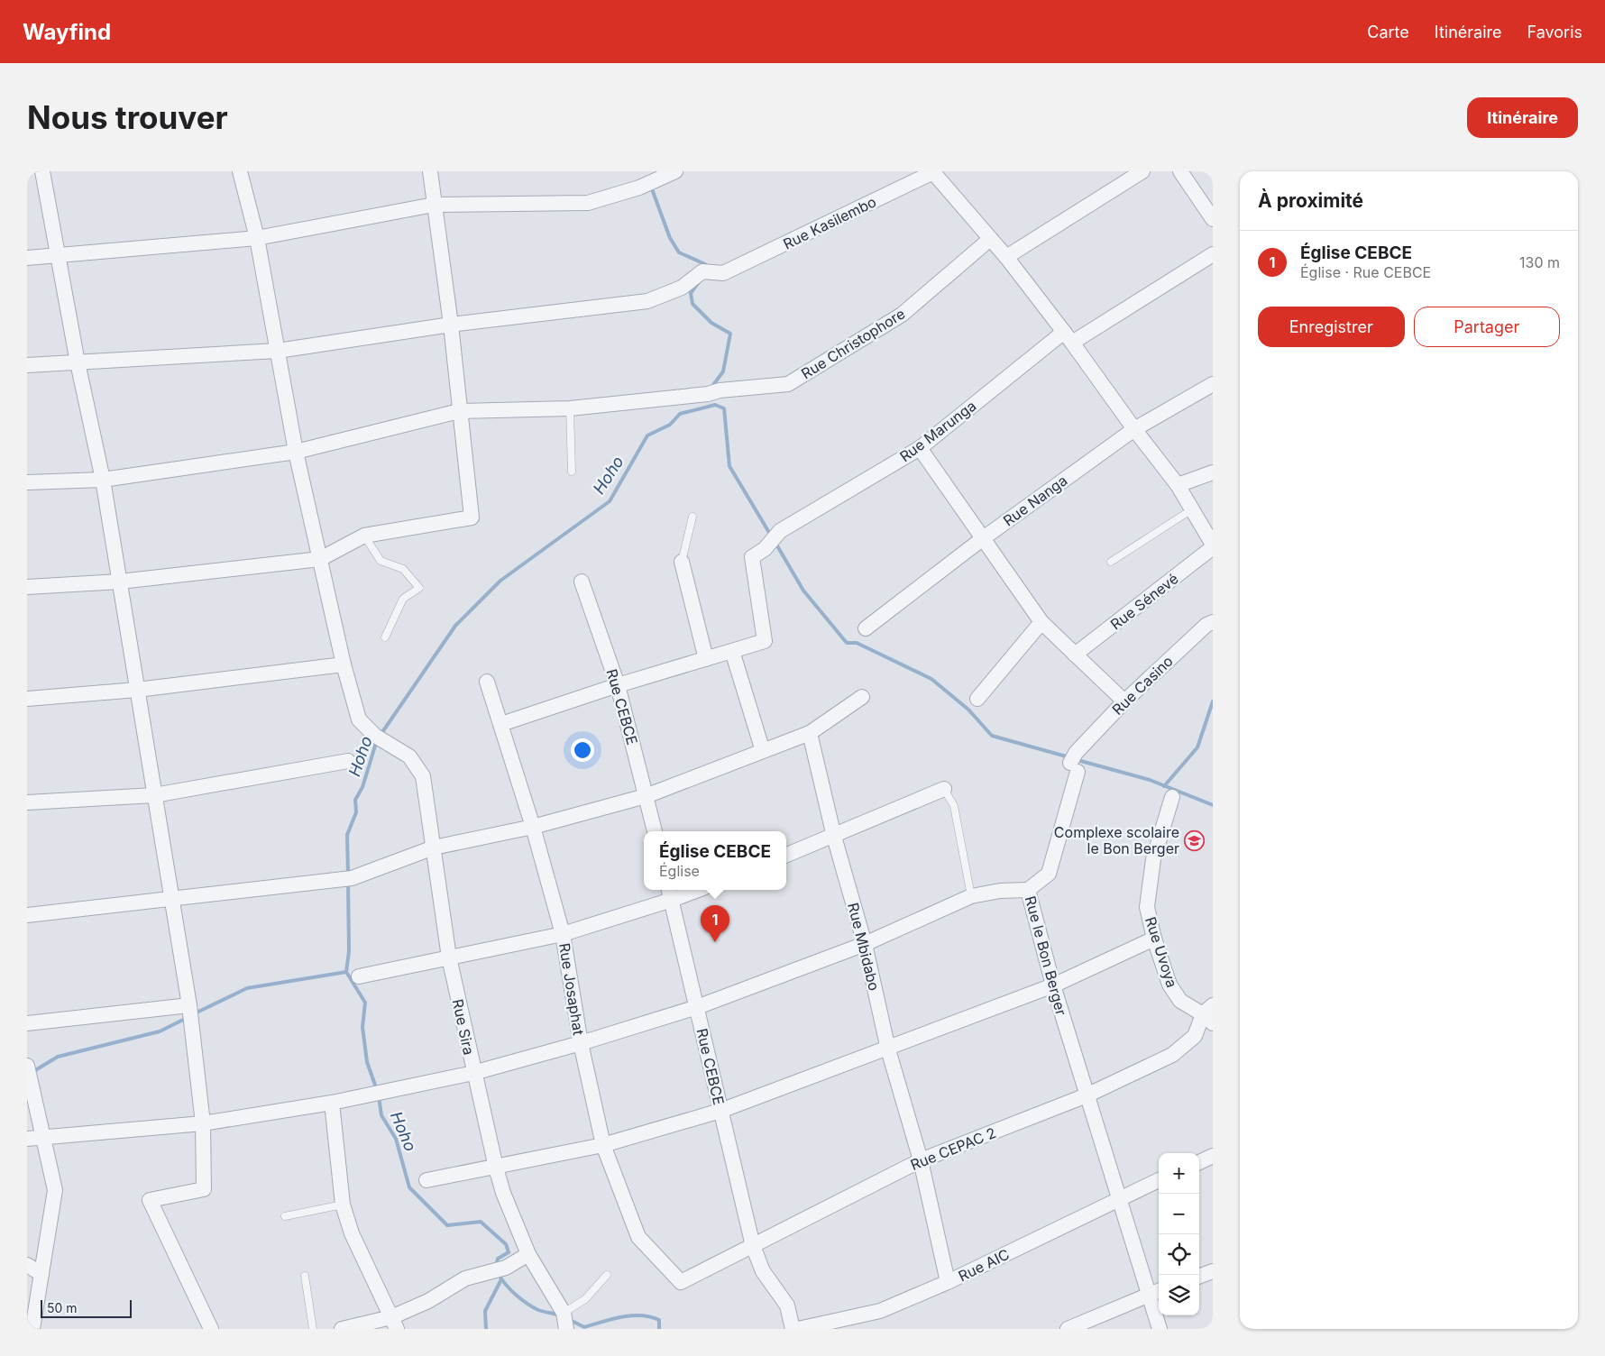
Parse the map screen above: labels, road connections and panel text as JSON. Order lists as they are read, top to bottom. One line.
{"streets":{"street":["Rue Kasilembo","Rue Christophore","Rue Marunga","Rue Nanga","Rue Sénevé","Rue Casino","Rue CEBCE","Rue Mbidabo","Rue Uvoya","Rue le Bon Berger","Rue Josaphat","Rue Sira","Rue CEPAC 2","Rue AIC"]},"crossings":[["Rue Christophore","Rue Sira"],["Rue Casino","Rue le Bon Berger"],["Rue CEBCE","Rue CEPAC 2"],["Rue Mbidabo","Rue CEPAC 2"],["Rue Mbidabo","Rue AIC"],["Rue Uvoya","Rue CEPAC 2"],["Rue le Bon Berger","Rue CEPAC 2"],["Rue le Bon Berger","Rue AIC"],["Rue Josaphat","Rue CEPAC 2"]],"water":["Hoho"],"places":{"school or university":["Complexe scolaire le Bon Berger"]},"scale_bar":"50 m","page":{"header":"Wayfind","nav":["Carte","Itinéraire","Favoris"],"buttons":["Itinéraire",["Enregistrer","Partager"]],"title":"Nous trouver","heading":"À proximité","list":[{"mark":"1","name":"Église CEBCE","note":"Église · Rue CEBCE","value":"130 m"}],"popup":["Église CEBCE","Église"],"pins":"1","map_buttons":["+","−"],"scale":"50 m"}}
